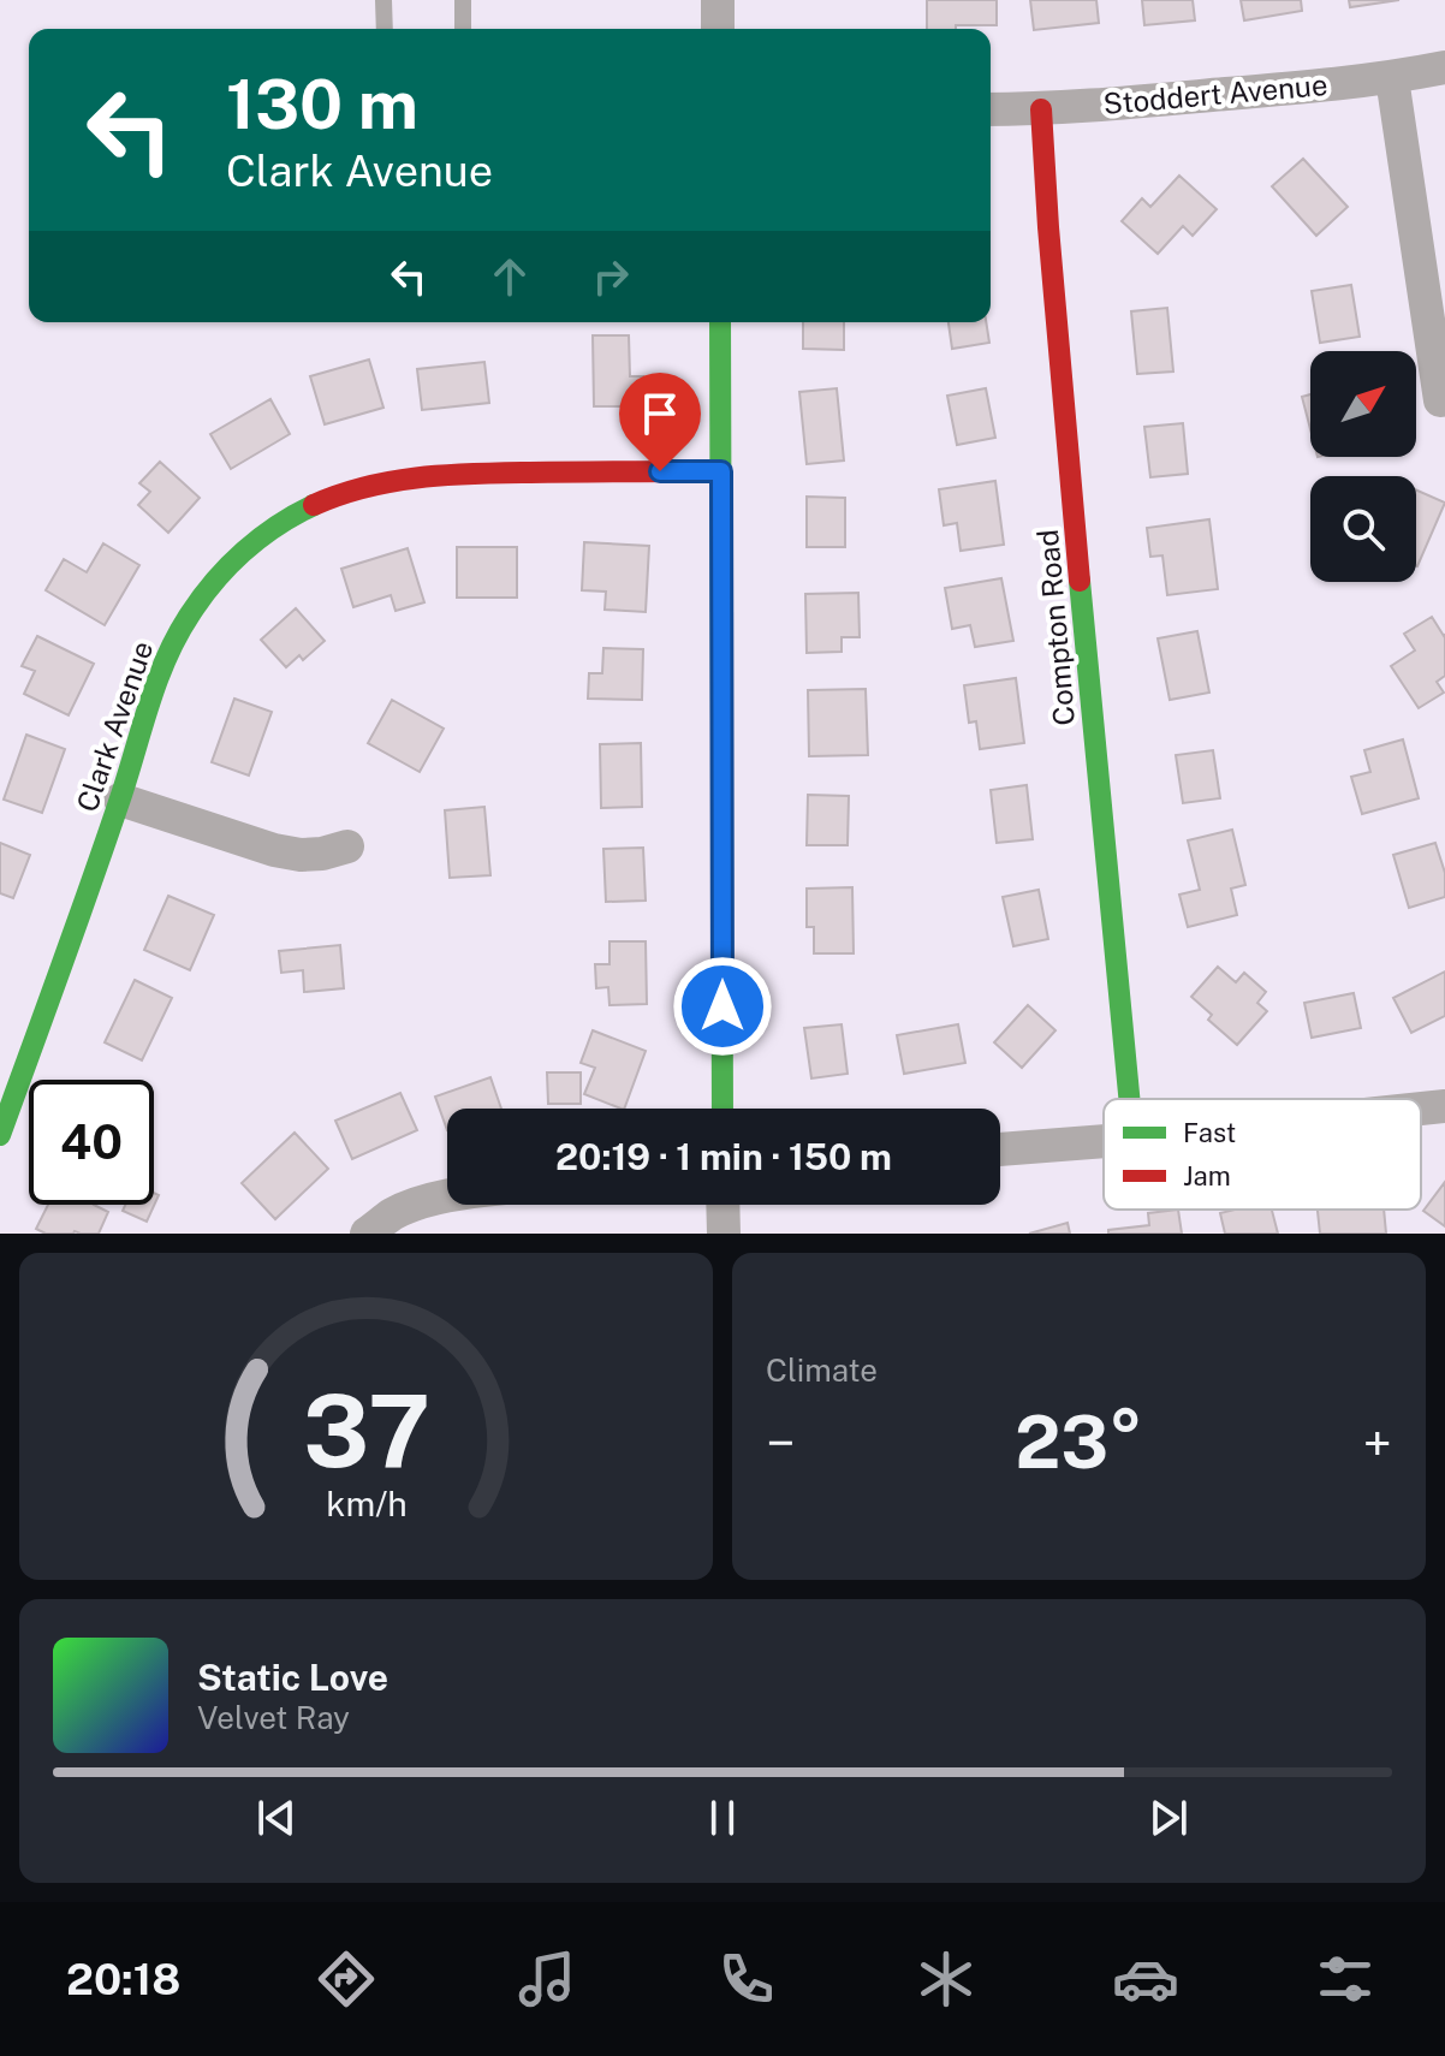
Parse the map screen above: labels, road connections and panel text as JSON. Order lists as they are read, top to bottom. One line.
{"streets":{"street":["Stoddert Avenue","Compton Road","Clark Avenue"]},"crossings":[["Stoddert Avenue","Compton Road"]],"legend":["Fast","Jam"],"north":"top right","page":{"turn":["130 m","Clark Avenue"],"limit":"40","trip":"20:19 · 1 min · 150 m","tile":"Climate","heat":["−","23°","+"],"song":["Static Love","Velvet Ray"],"tabs":"20:18","gauge":["37","km/h"]}}
